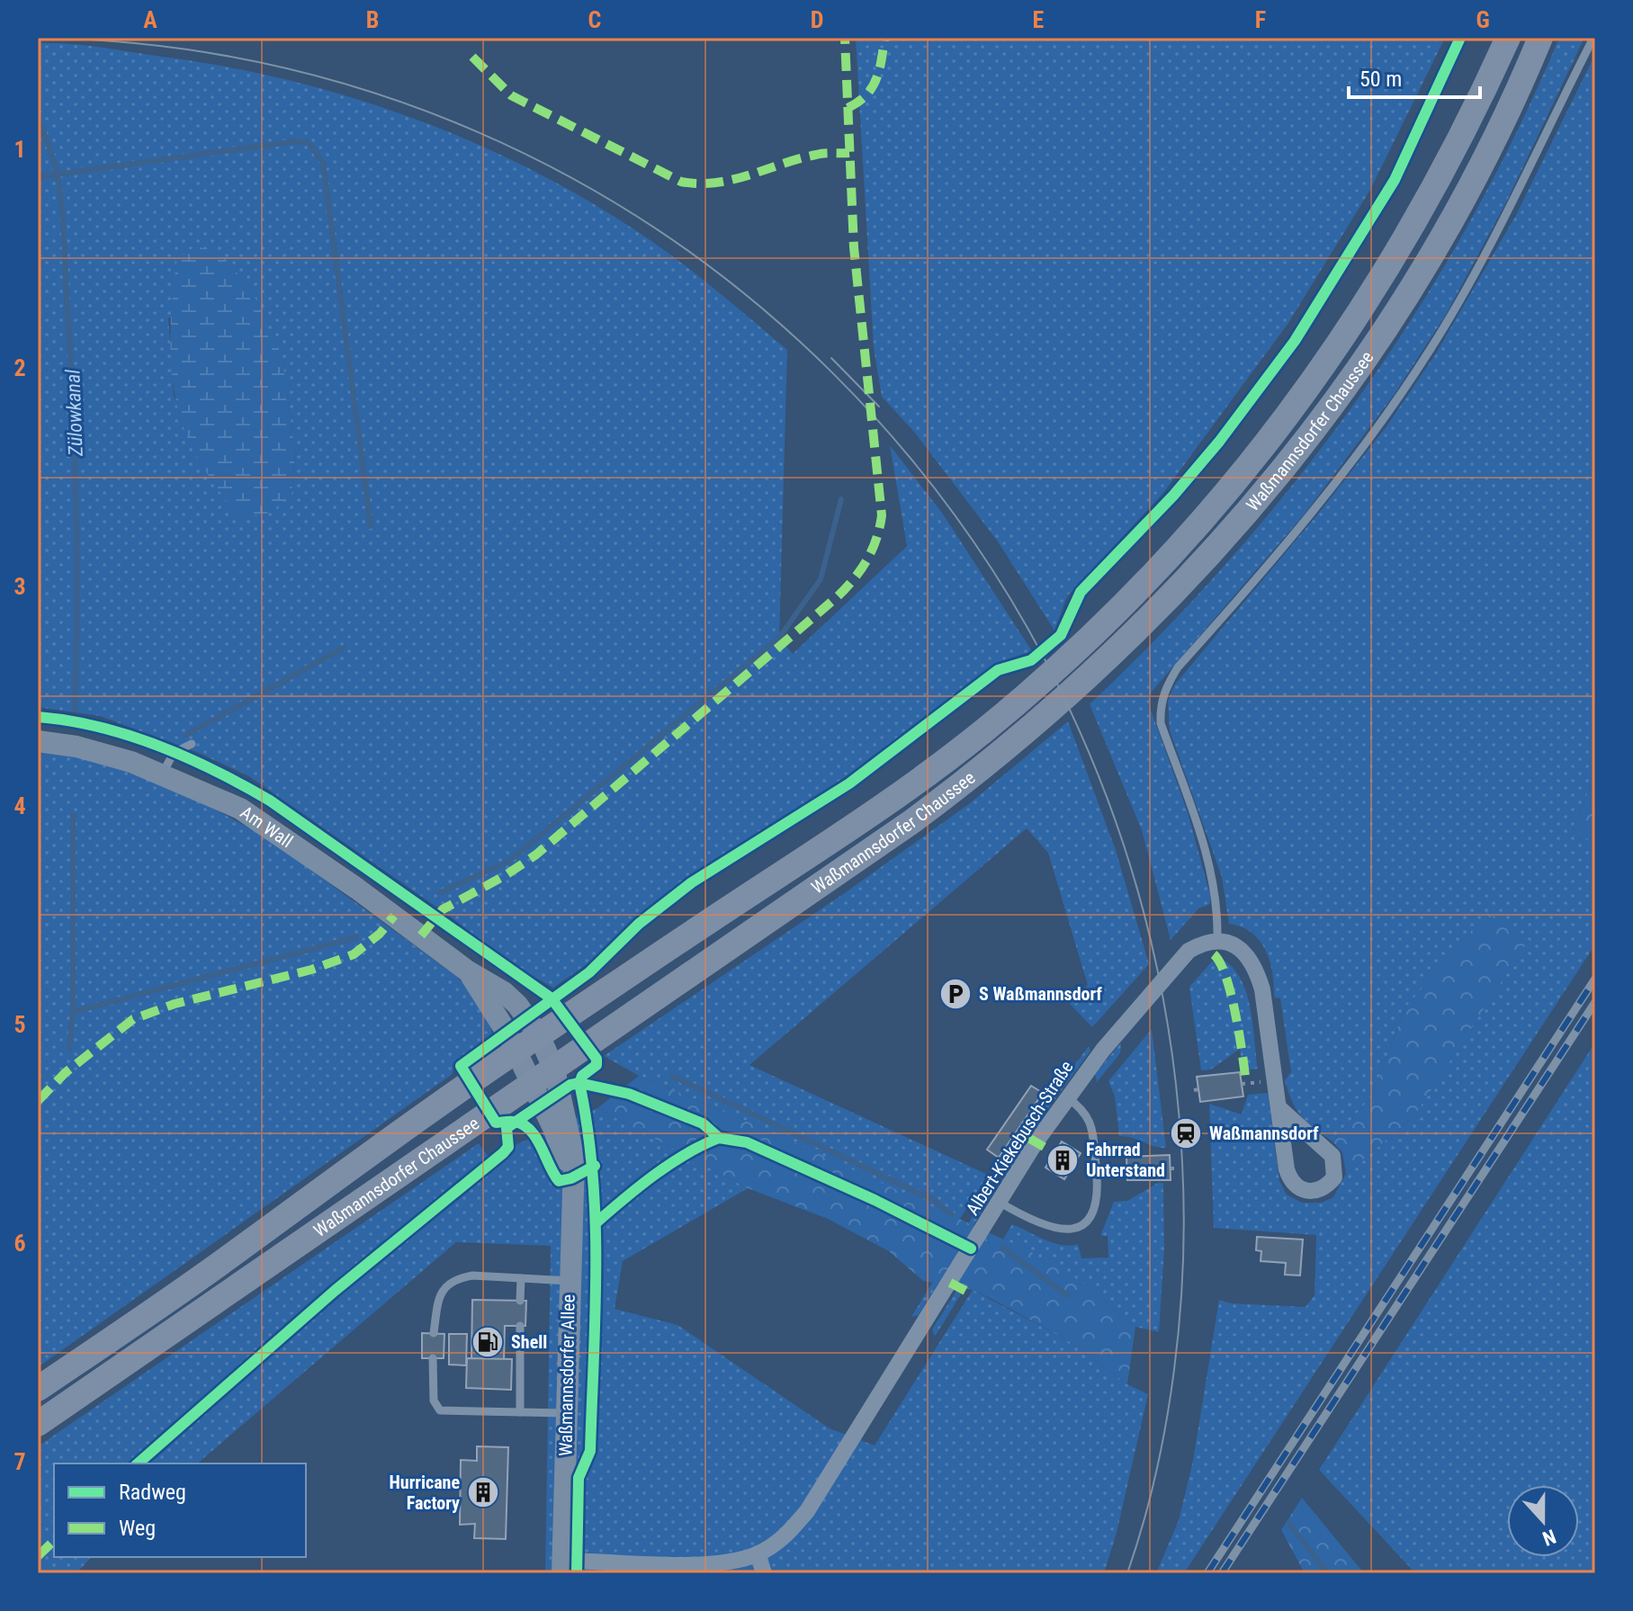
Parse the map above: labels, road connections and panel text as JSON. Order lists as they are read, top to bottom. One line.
{"streets":{"main road":["Waßmannsdorfer Chaussee"],"street":["Am Wall","Albert-Kiekebusch-Straße","Waßmannsdorfer Allee"]},"crossings":[["Waßmannsdorfer Chaussee","Am Wall"],["Waßmannsdorfer Chaussee","Waßmannsdorfer Allee"],["Am Wall","Waßmannsdorfer Allee"],["Albert-Kiekebusch-Straße","Waßmannsdorfer Allee"]],"water":["Zülowkanal"],"places":{"parking":["S Waßmannsdorf"],"station":["Waßmannsdorf"],"building":["Fahrrad Unterstand","Hurricane Factory"],"fuel station":["Shell"]},"legend":["Radweg","Weg"],"scale_bar":"50 m","north":"bottom","grid":{"columns":["A","B","C","D","E","F","G"],"rows":["1","2","3","4","5","6","7"]}}
